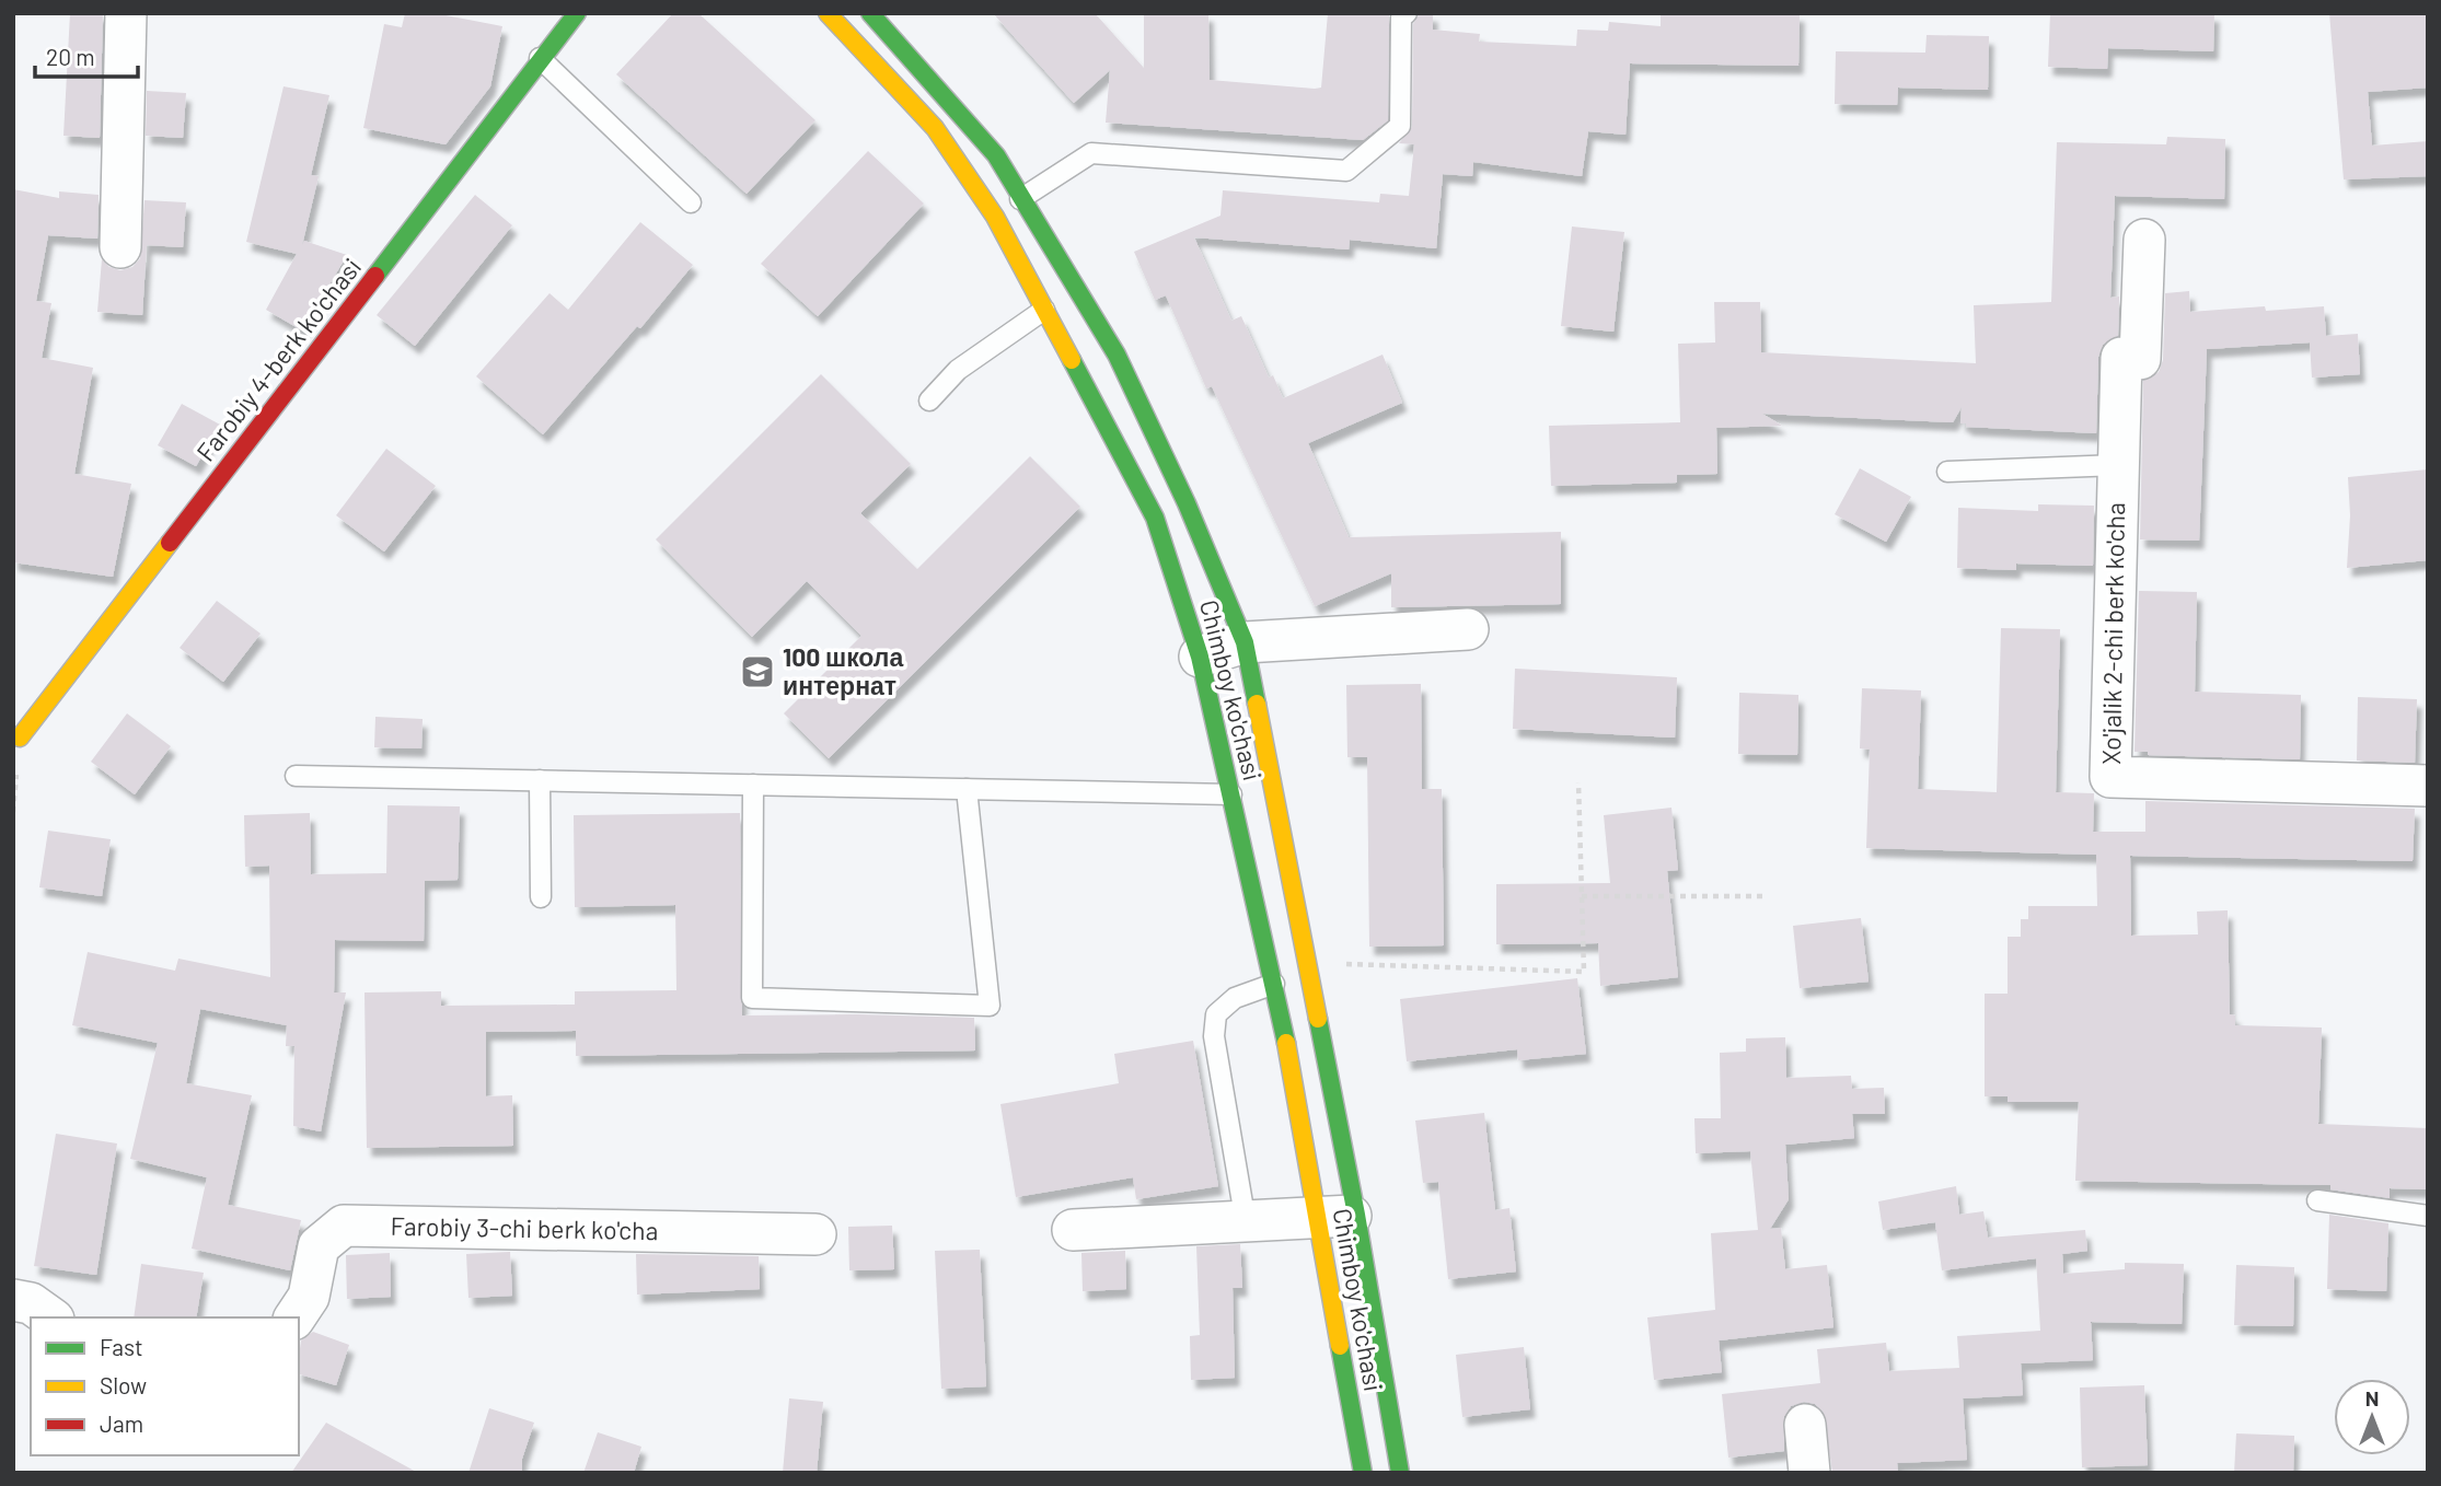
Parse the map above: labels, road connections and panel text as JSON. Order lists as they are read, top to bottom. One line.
{"streets":{"main road":["Farobiy 4-berk ko'chasi","Chimboy ko'chasi"],"street":["Xo'jalik 2-chi berk ko'cha","Farobiy 3-chi berk ko'cha"]},"places":{"school or university":["100 школа интернат"]},"legend":["Fast","Slow","Jam"],"scale_bar":"20 m","north":"top"}
